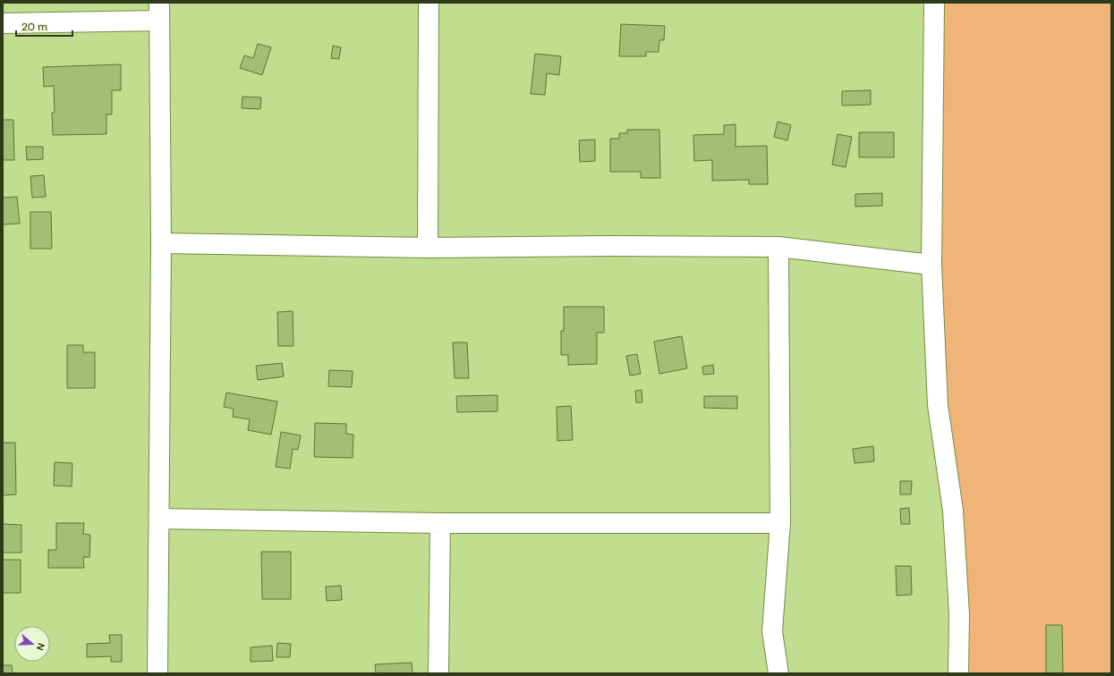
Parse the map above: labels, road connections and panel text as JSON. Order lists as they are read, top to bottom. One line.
{"scale_bar":"20 m","north":"right"}
